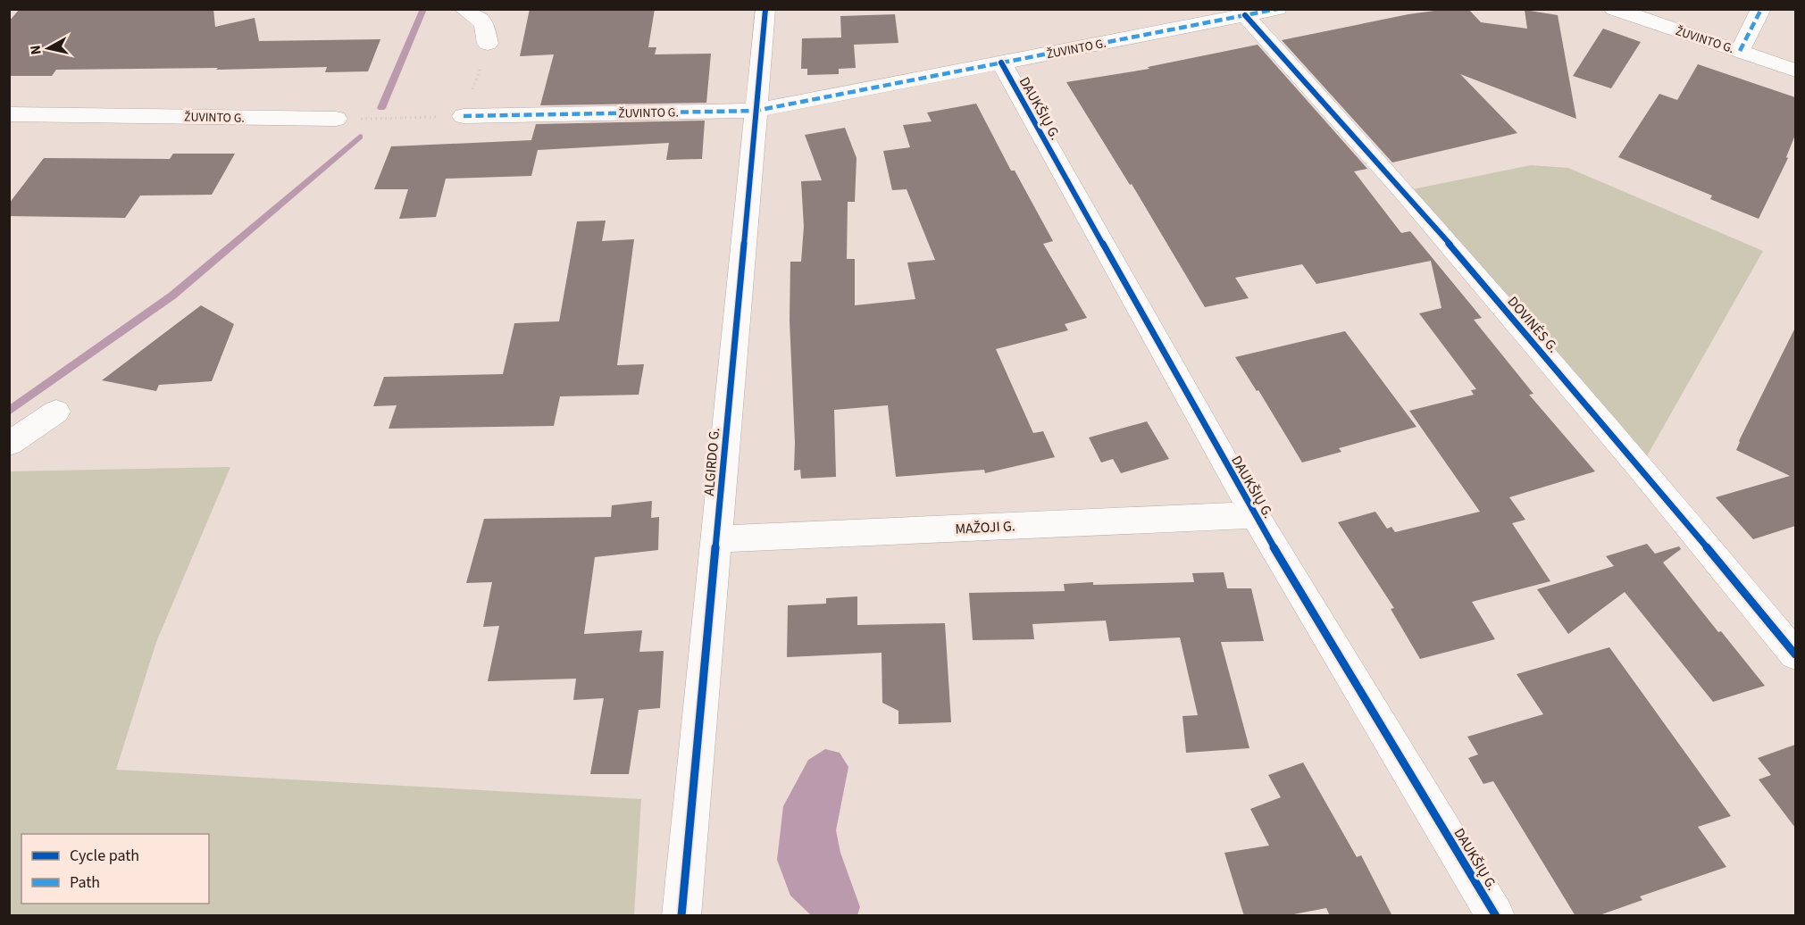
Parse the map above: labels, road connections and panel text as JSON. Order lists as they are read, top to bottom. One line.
{"streets":{"street":["ŽUVINTO G.","DAUKŠIŲ G.","DOVINĖS G.","ALGIRDO G.","MAŽOJI G."]},"crossings":[["ŽUVINTO G.","DAUKŠIŲ G."],["ŽUVINTO G.","DOVINĖS G."],["ŽUVINTO G.","ALGIRDO G."],["DAUKŠIŲ G.","MAŽOJI G."],["ALGIRDO G.","MAŽOJI G."]],"legend":["Cycle path","Path"],"north":"left"}
